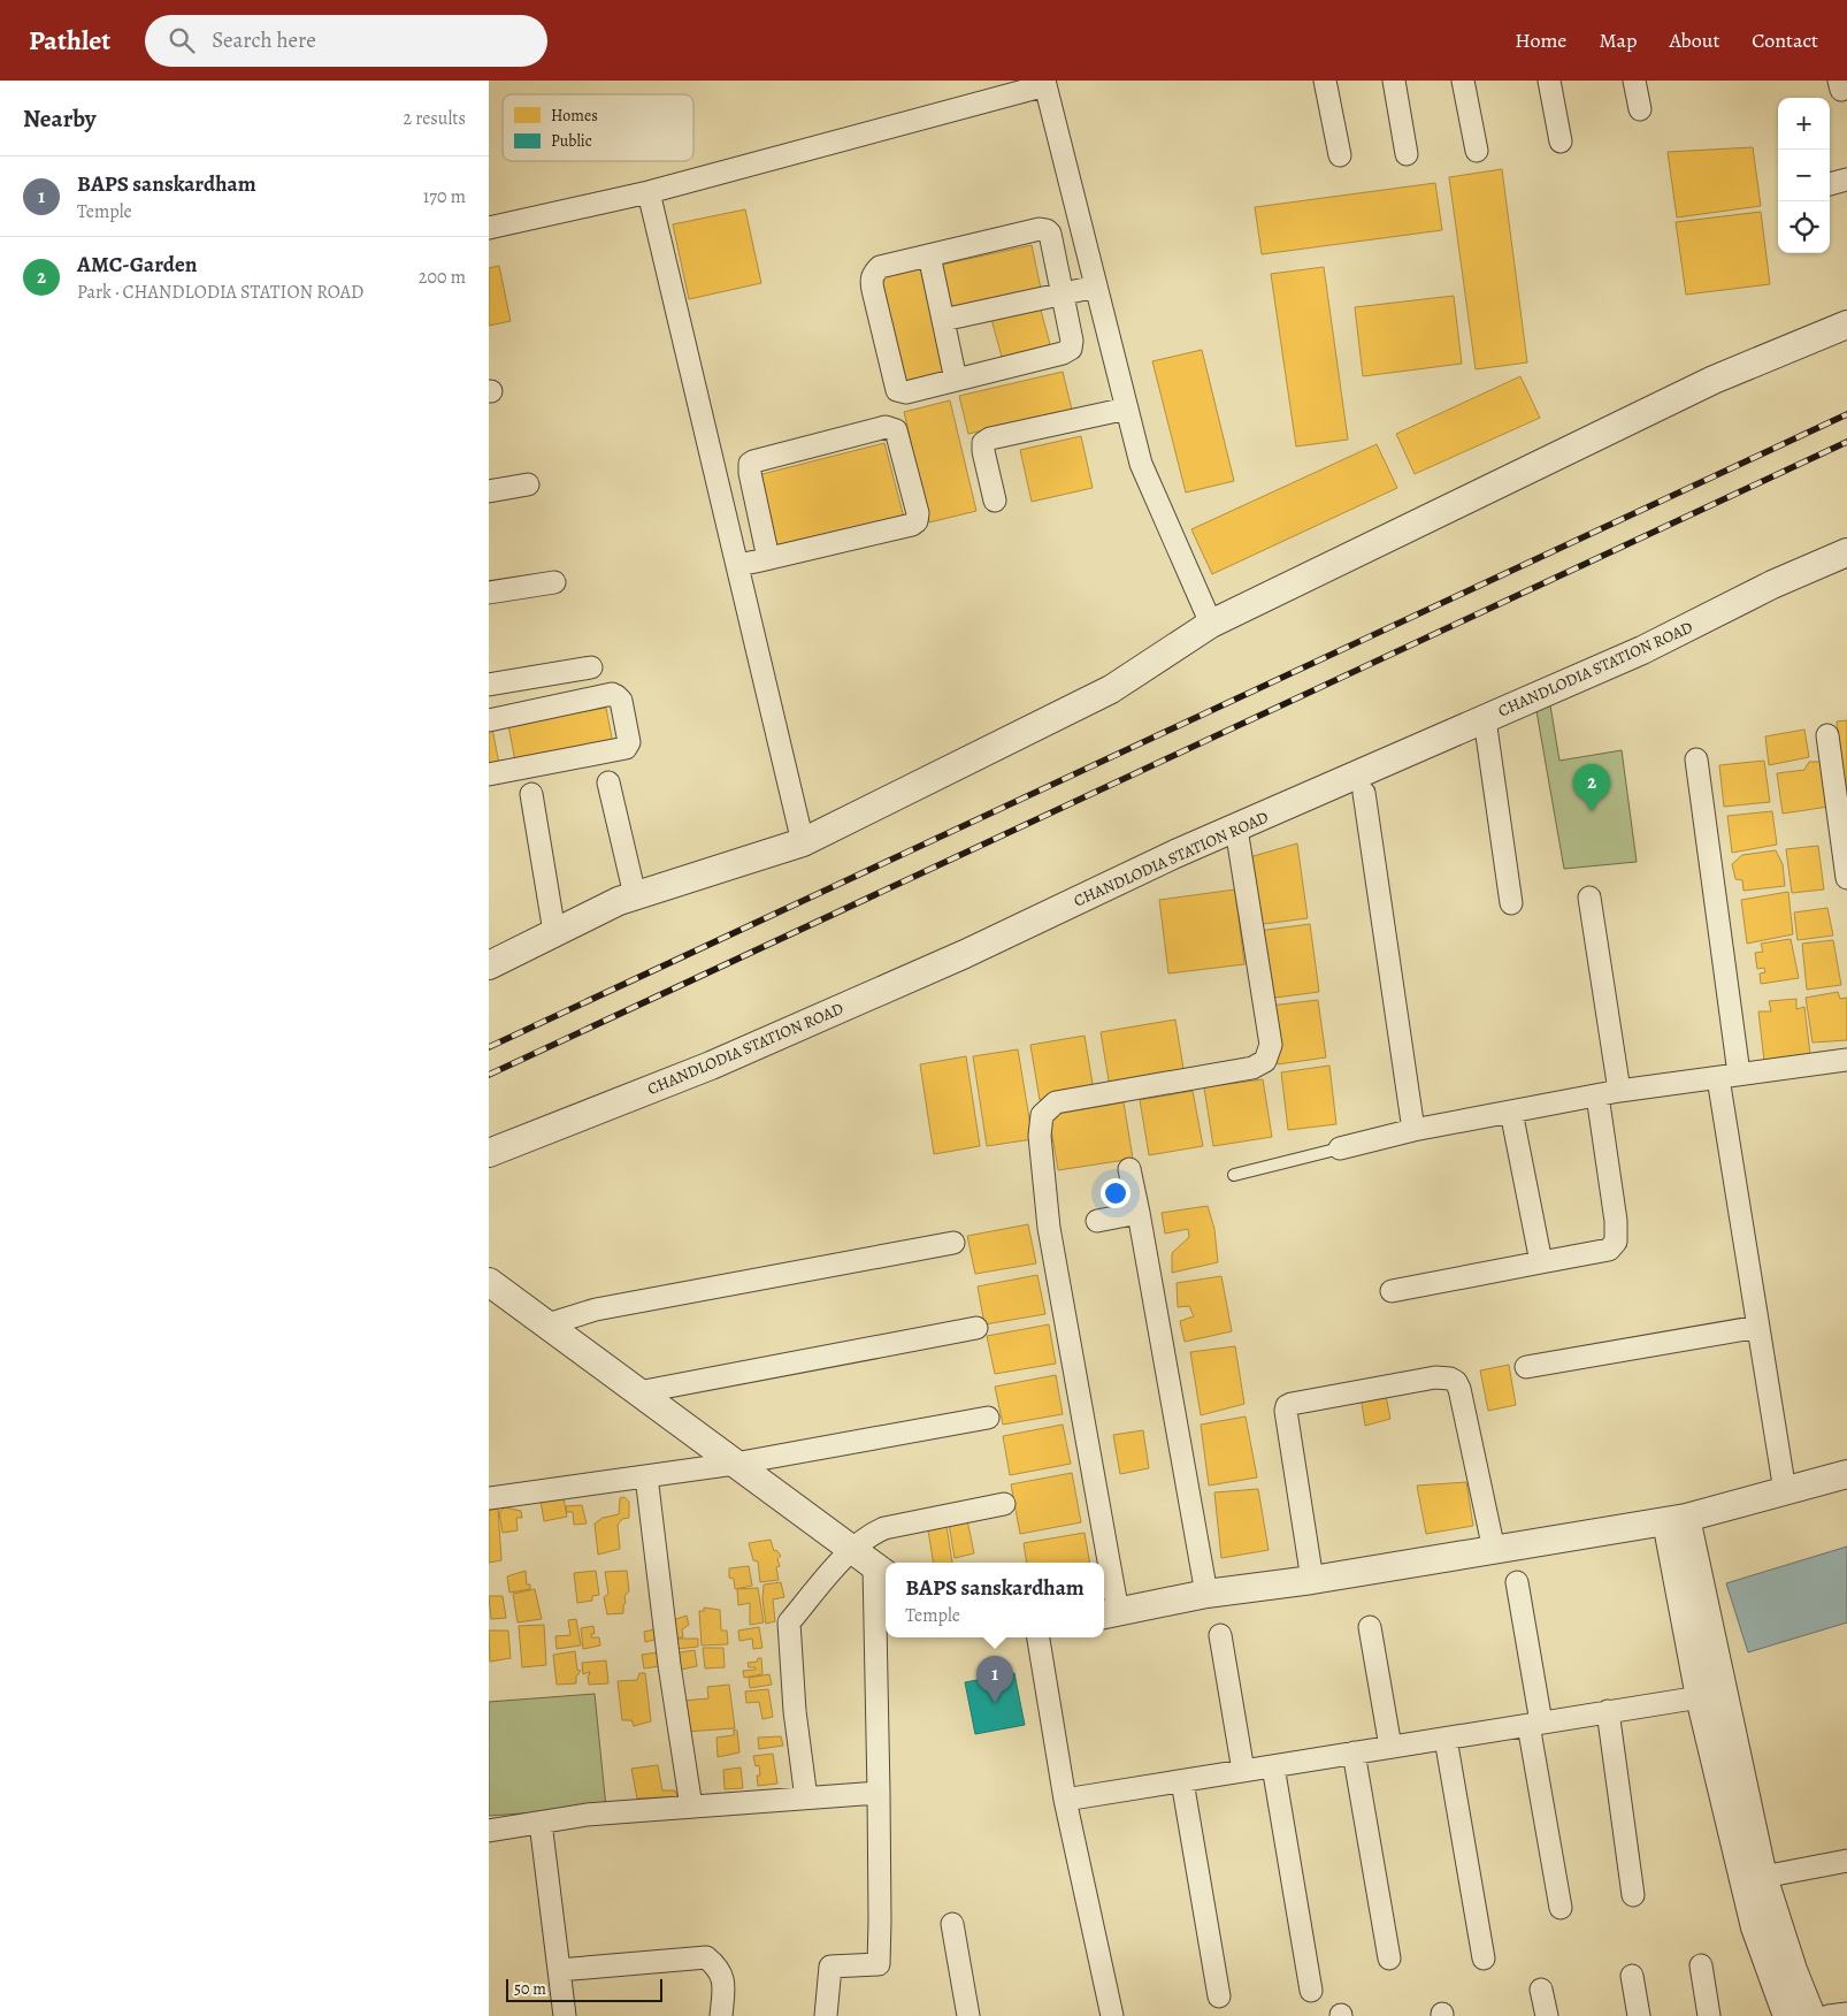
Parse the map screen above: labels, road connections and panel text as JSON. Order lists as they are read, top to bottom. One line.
{"streets":{"street":["CHANDLODIA STATION ROAD"]},"legend":["Homes","Public"],"scale_bar":"50 m","page":{"header":"Pathlet","search":"Search here","nav":["Home","Map","About","Contact"],"heading":["Nearby","2 results"],"map_buttons":["+","−"],"list":[{"mark":"1","name":"BAPS sanskardham","note":"Temple","value":"170 m"},{"mark":"2","name":"AMC-Garden","note":"Park · CHANDLODIA STATION ROAD","value":"200 m"}],"pins":["2","1"],"popup":["BAPS sanskardham","Temple"],"scale":"50 m"}}
